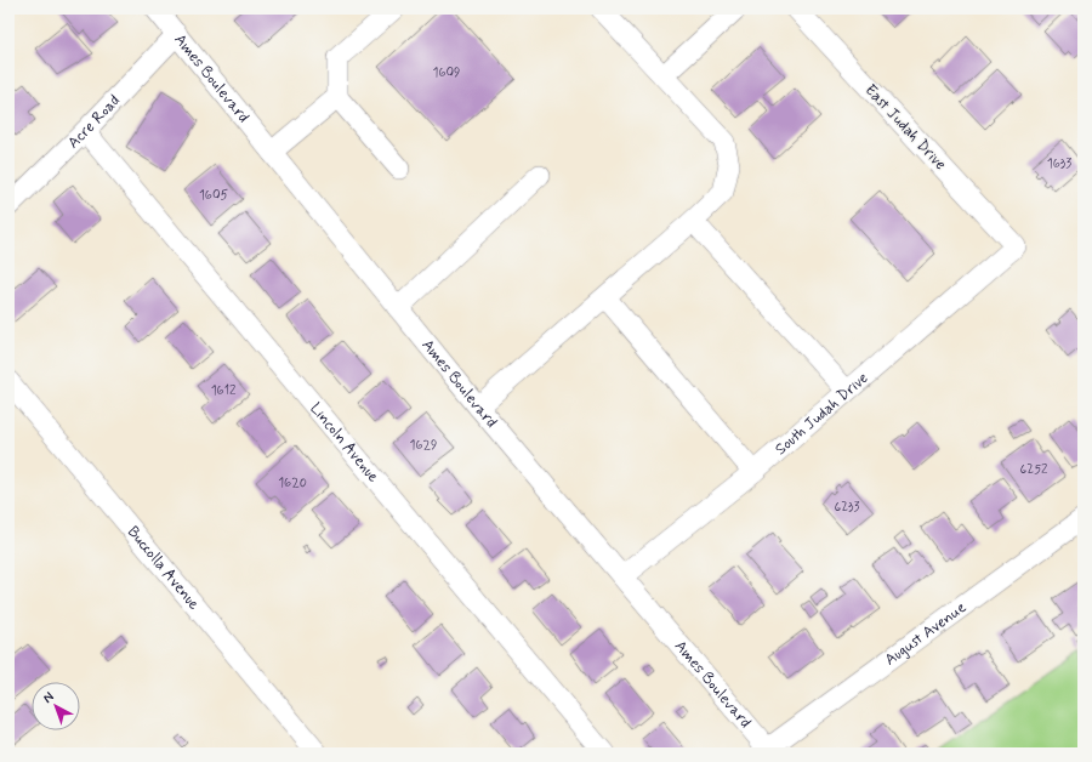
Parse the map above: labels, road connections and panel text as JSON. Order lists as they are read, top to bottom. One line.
{"streets":{"street":["Ames Boulevard","Acre Road","East Judah Drive","South Judah Drive","Lincoln Avenue","Buccolla Avenue","August Avenue"]},"crossings":[["Ames Boulevard","Acre Road"],["Ames Boulevard","South Judah Drive"],["Ames Boulevard","August Avenue"],["Acre Road","Lincoln Avenue"],["East Judah Drive","South Judah Drive"]],"house_numbers":["1609","1633","1605","1612","1629","6252","1620","6233"],"north":"top left"}
